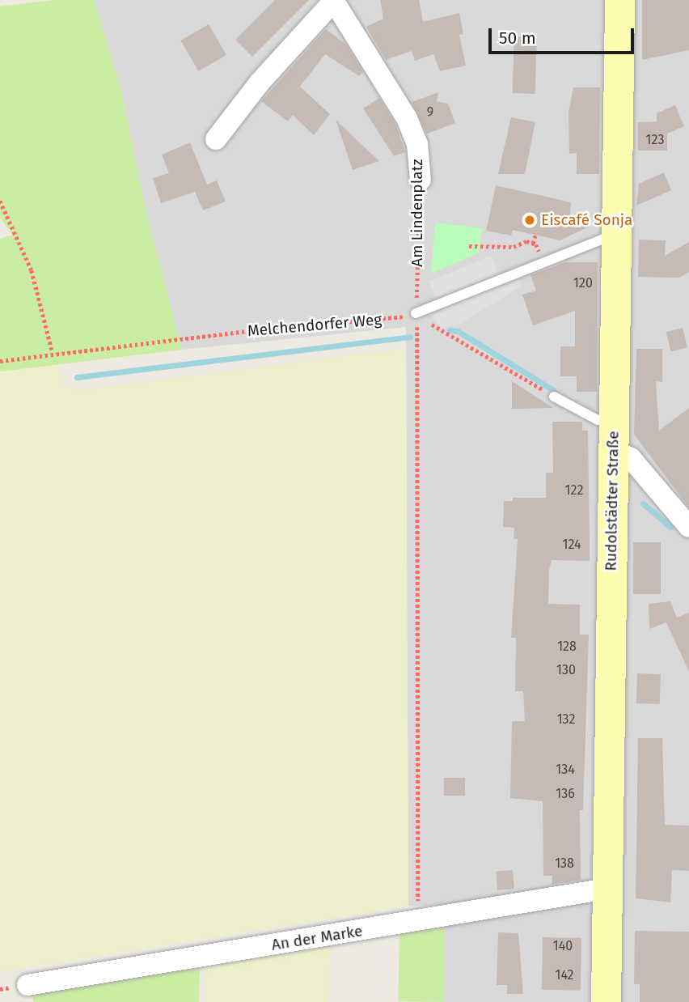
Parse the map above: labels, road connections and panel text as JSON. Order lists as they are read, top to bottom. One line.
{"streets":{"street":["Am Lindenplatz","Rudolstädter Straße","An der Marke"],"path":["Melchendorfer Weg"]},"crossings":[["Am Lindenplatz","Melchendorfer Weg"],["Am Lindenplatz","An der Marke"],["Rudolstädter Straße","An der Marke"]],"places":["Eiscafé Sonja"],"house_numbers":["9","123","120","122","124","128","130","132","134","136","138","140","142"],"scale_bar":"50 m"}
